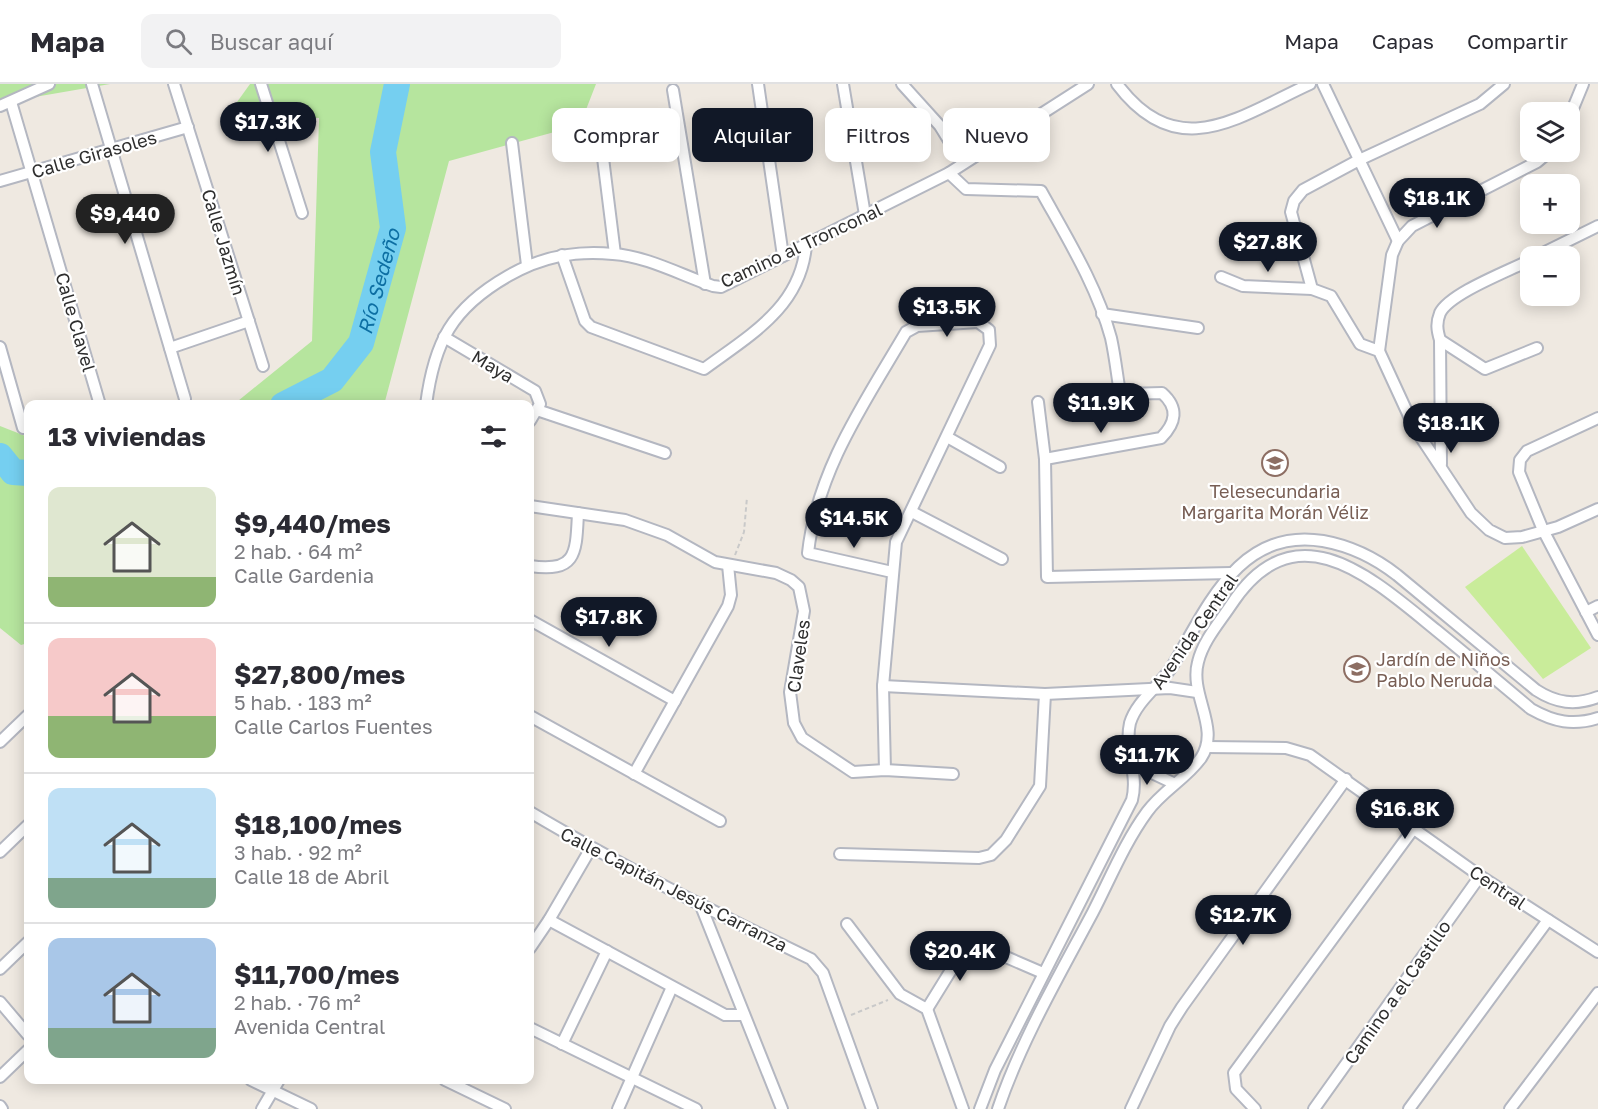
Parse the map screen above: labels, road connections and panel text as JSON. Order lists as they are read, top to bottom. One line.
{"streets":{"street":["Calle Girasoles","Calle Jazmín","Camino al Tronconal","Calle Clavel","Maya","Avenida Central","Claveles","Central","Calle Capitán Jesús Carranza","Camino a el Castillo"]},"crossings":[["Calle Girasoles","Calle Jazmín"],["Calle Girasoles","Calle Clavel"],["Camino al Tronconal","Maya"],["Avenida Central","Central"],["Central","Camino a el Castillo"]],"water":["Río Sedeño"],"places":{"school or university":["Telesecundaria Margarita Morán Véliz","Jardín de Niños Pablo Neruda"]},"page":{"header":"Mapa","search":"Buscar aquí","nav":["Mapa","Capas","Compartir"],"map_buttons":["+","−"],"price":["$17.3K","$18.1K","$9,440","$27.8K","$13.5K","$11.9K","$18.1K","$14.5K","$17.8K","$11.7K","$16.8K","$12.7K","$20.4K"],"chip":["Comprar","Alquilar","Filtros","Nuevo"],"heading":"13 viviendas","list":[{"name":"$9,440/mes","note":"2 hab. · 64 m² · Calle Gardenia"},{"name":"$27,800/mes","note":"5 hab. · 183 m² · Calle Carlos Fuentes"},{"name":"$18,100/mes","note":"3 hab. · 92 m² · Calle 18 de Abril"},{"name":"$11,700/mes","note":"2 hab. · 76 m² · Avenida Central"}]}}
